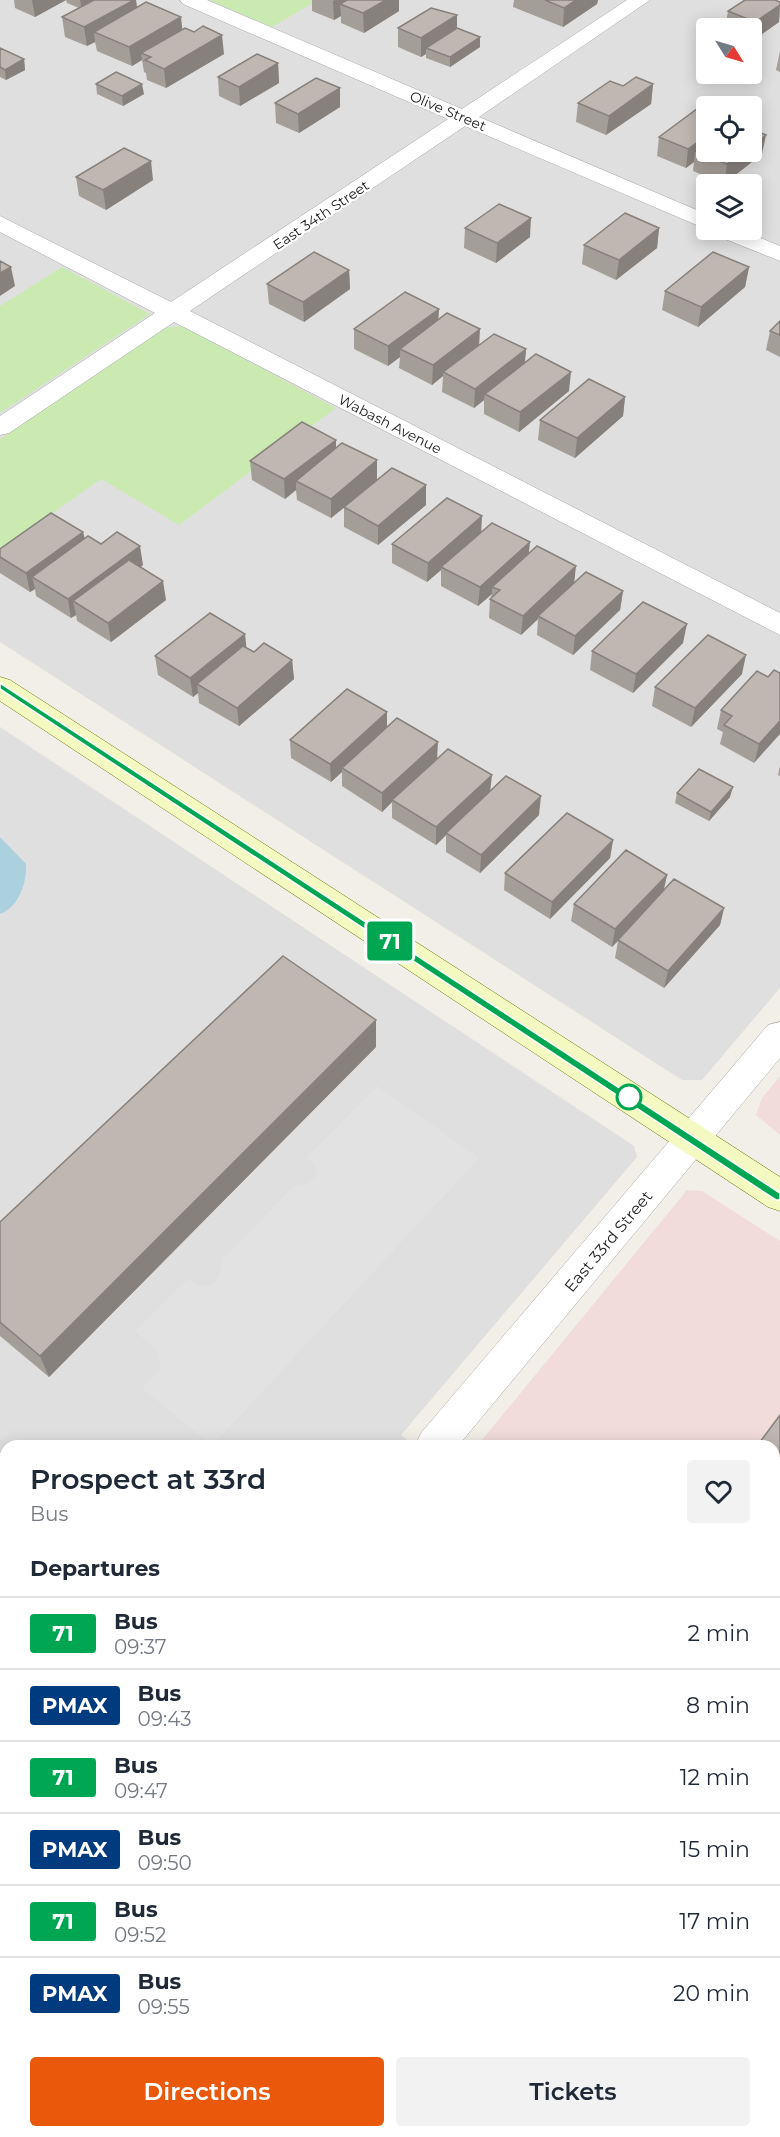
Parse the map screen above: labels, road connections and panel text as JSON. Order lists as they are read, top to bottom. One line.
{"streets":{"street":["Olive Street","East 34th Street","Wabash Avenue","East 33rd Street"]},"crossings":[["Olive Street","East 34th Street"],["East 34th Street","Wabash Avenue"]],"lines":["bus line 71"],"north":"bottom right","page":{"on_map":"71","heading":[["Prospect at 33rd","Bus"],"Departures"],"list":[{"mark":"71","name":"Bus","note":"09:37","value":"2 min"},{"mark":"PMAX","name":"Bus","note":"09:43","value":"8 min"},{"mark":"71","name":"Bus","note":"09:47","value":"12 min"},{"mark":"PMAX","name":"Bus","note":"09:50","value":"15 min"},{"mark":"71","name":"Bus","note":"09:52","value":"17 min"},{"mark":"PMAX","name":"Bus","note":"09:55","value":"20 min"}],"buttons":["Directions","Tickets"]}}
